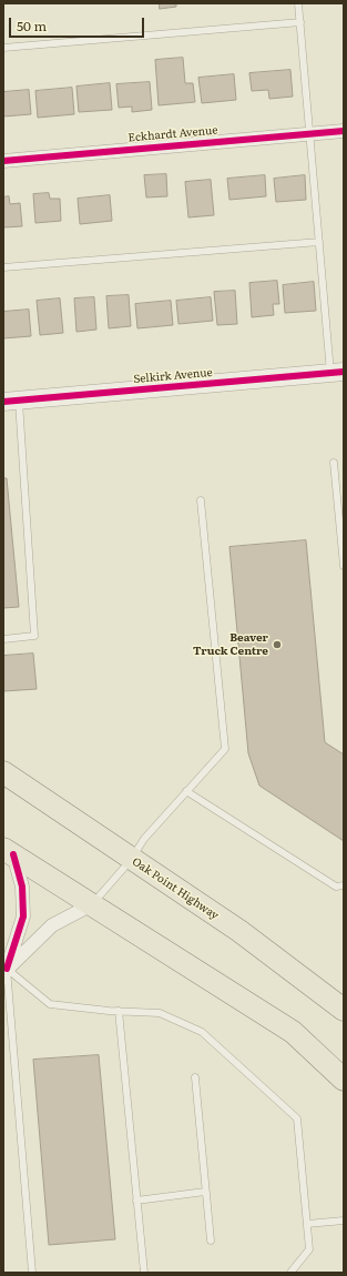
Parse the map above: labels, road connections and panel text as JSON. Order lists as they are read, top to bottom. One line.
{"streets":{"main road":["Oak Point Highway"],"street":["Eckhardt Avenue","Selkirk Avenue"]},"places":["Beaver Truck Centre"],"scale_bar":"50 m"}
